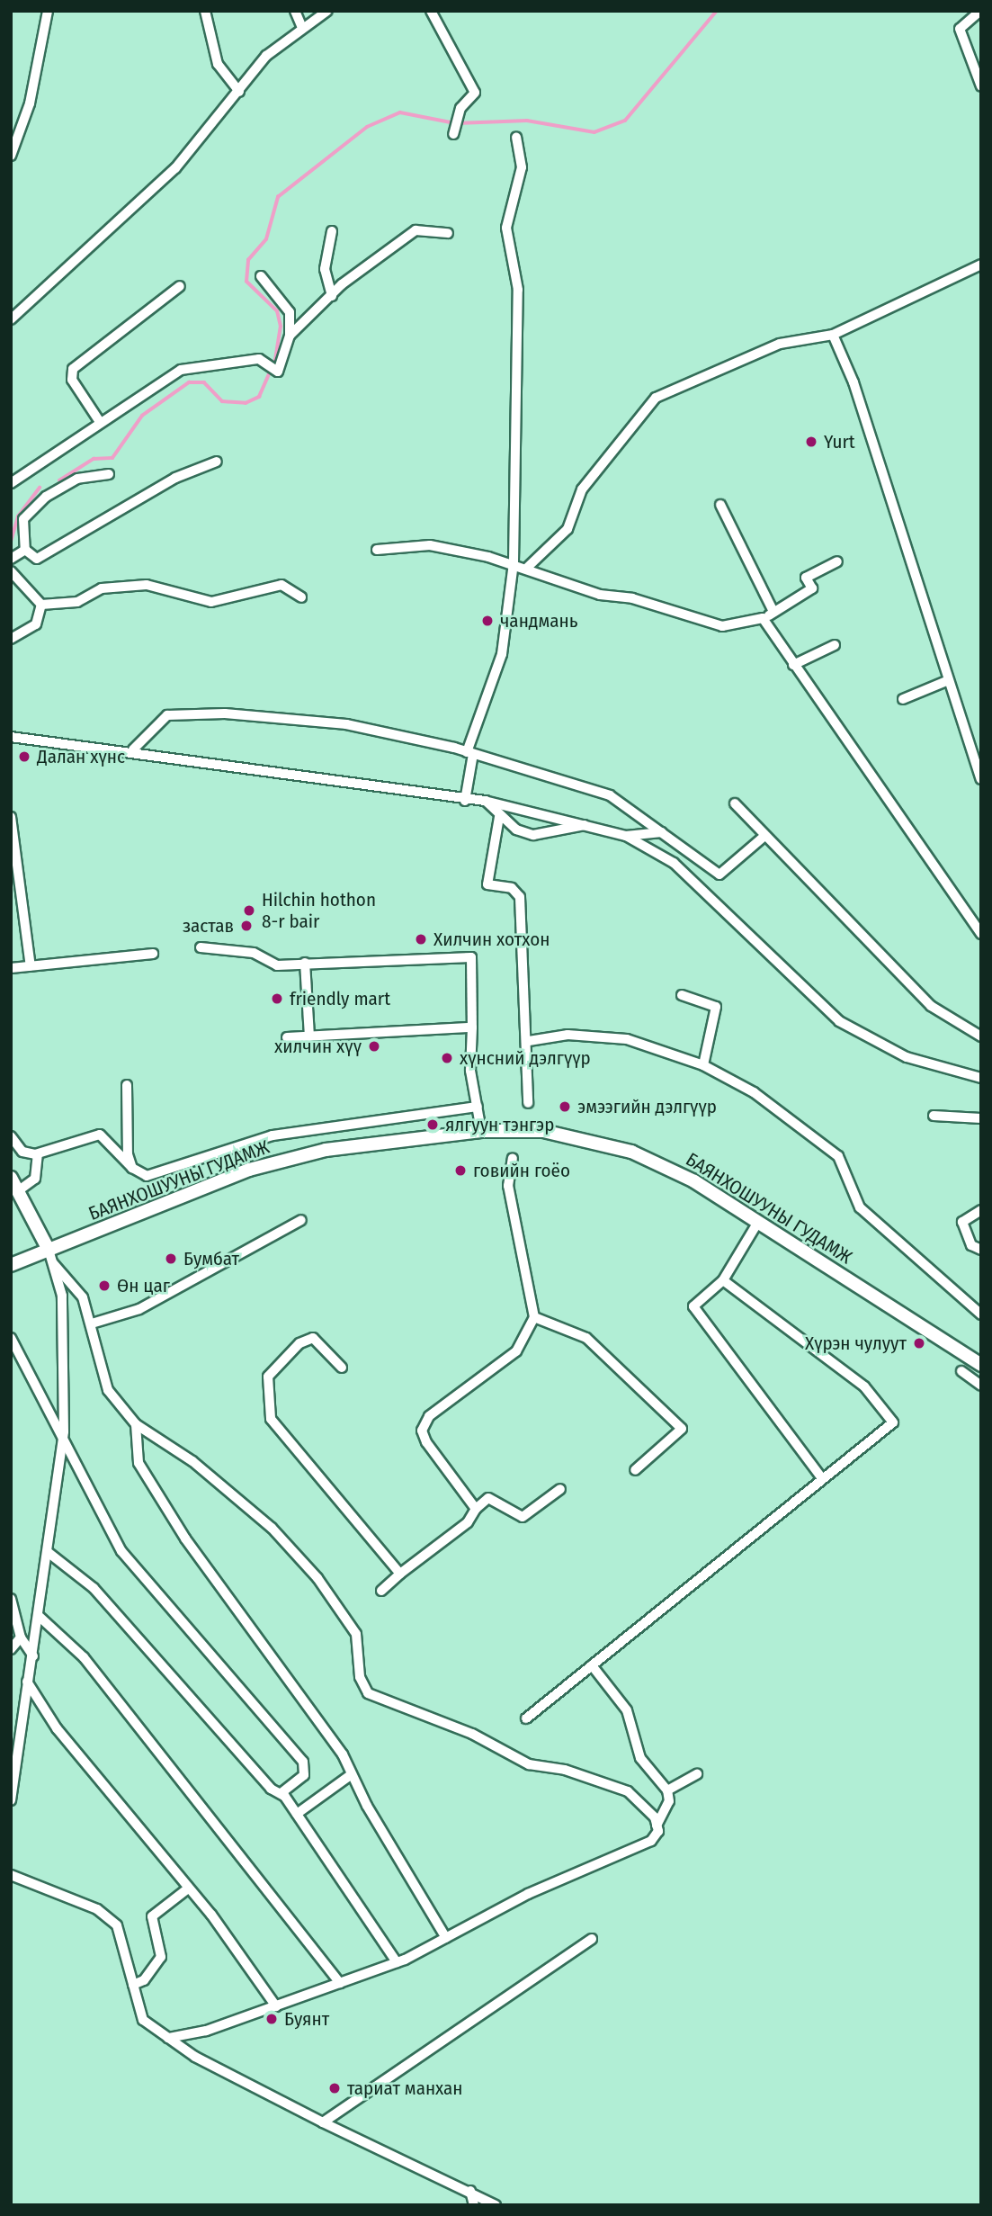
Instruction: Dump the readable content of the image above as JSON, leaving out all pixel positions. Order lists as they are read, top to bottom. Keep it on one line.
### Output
{"streets":{"main road":["БАЯНХОШУУНЫ ГУДАМЖ"]},"places":["Yurt","чандмань","Далан хүнс","Hilchin hothon 8-r bair","застав","Хилчин хотхон","friendly mart","хилчин хүү","хүнсний дэлгүүр","эмээгийн дэлгүүр","ялгуун тэнгэр","говийн гоёо","Бумбат","Өн цаг","Хүрэн чулуут","Буянт","тариат манхан"]}
